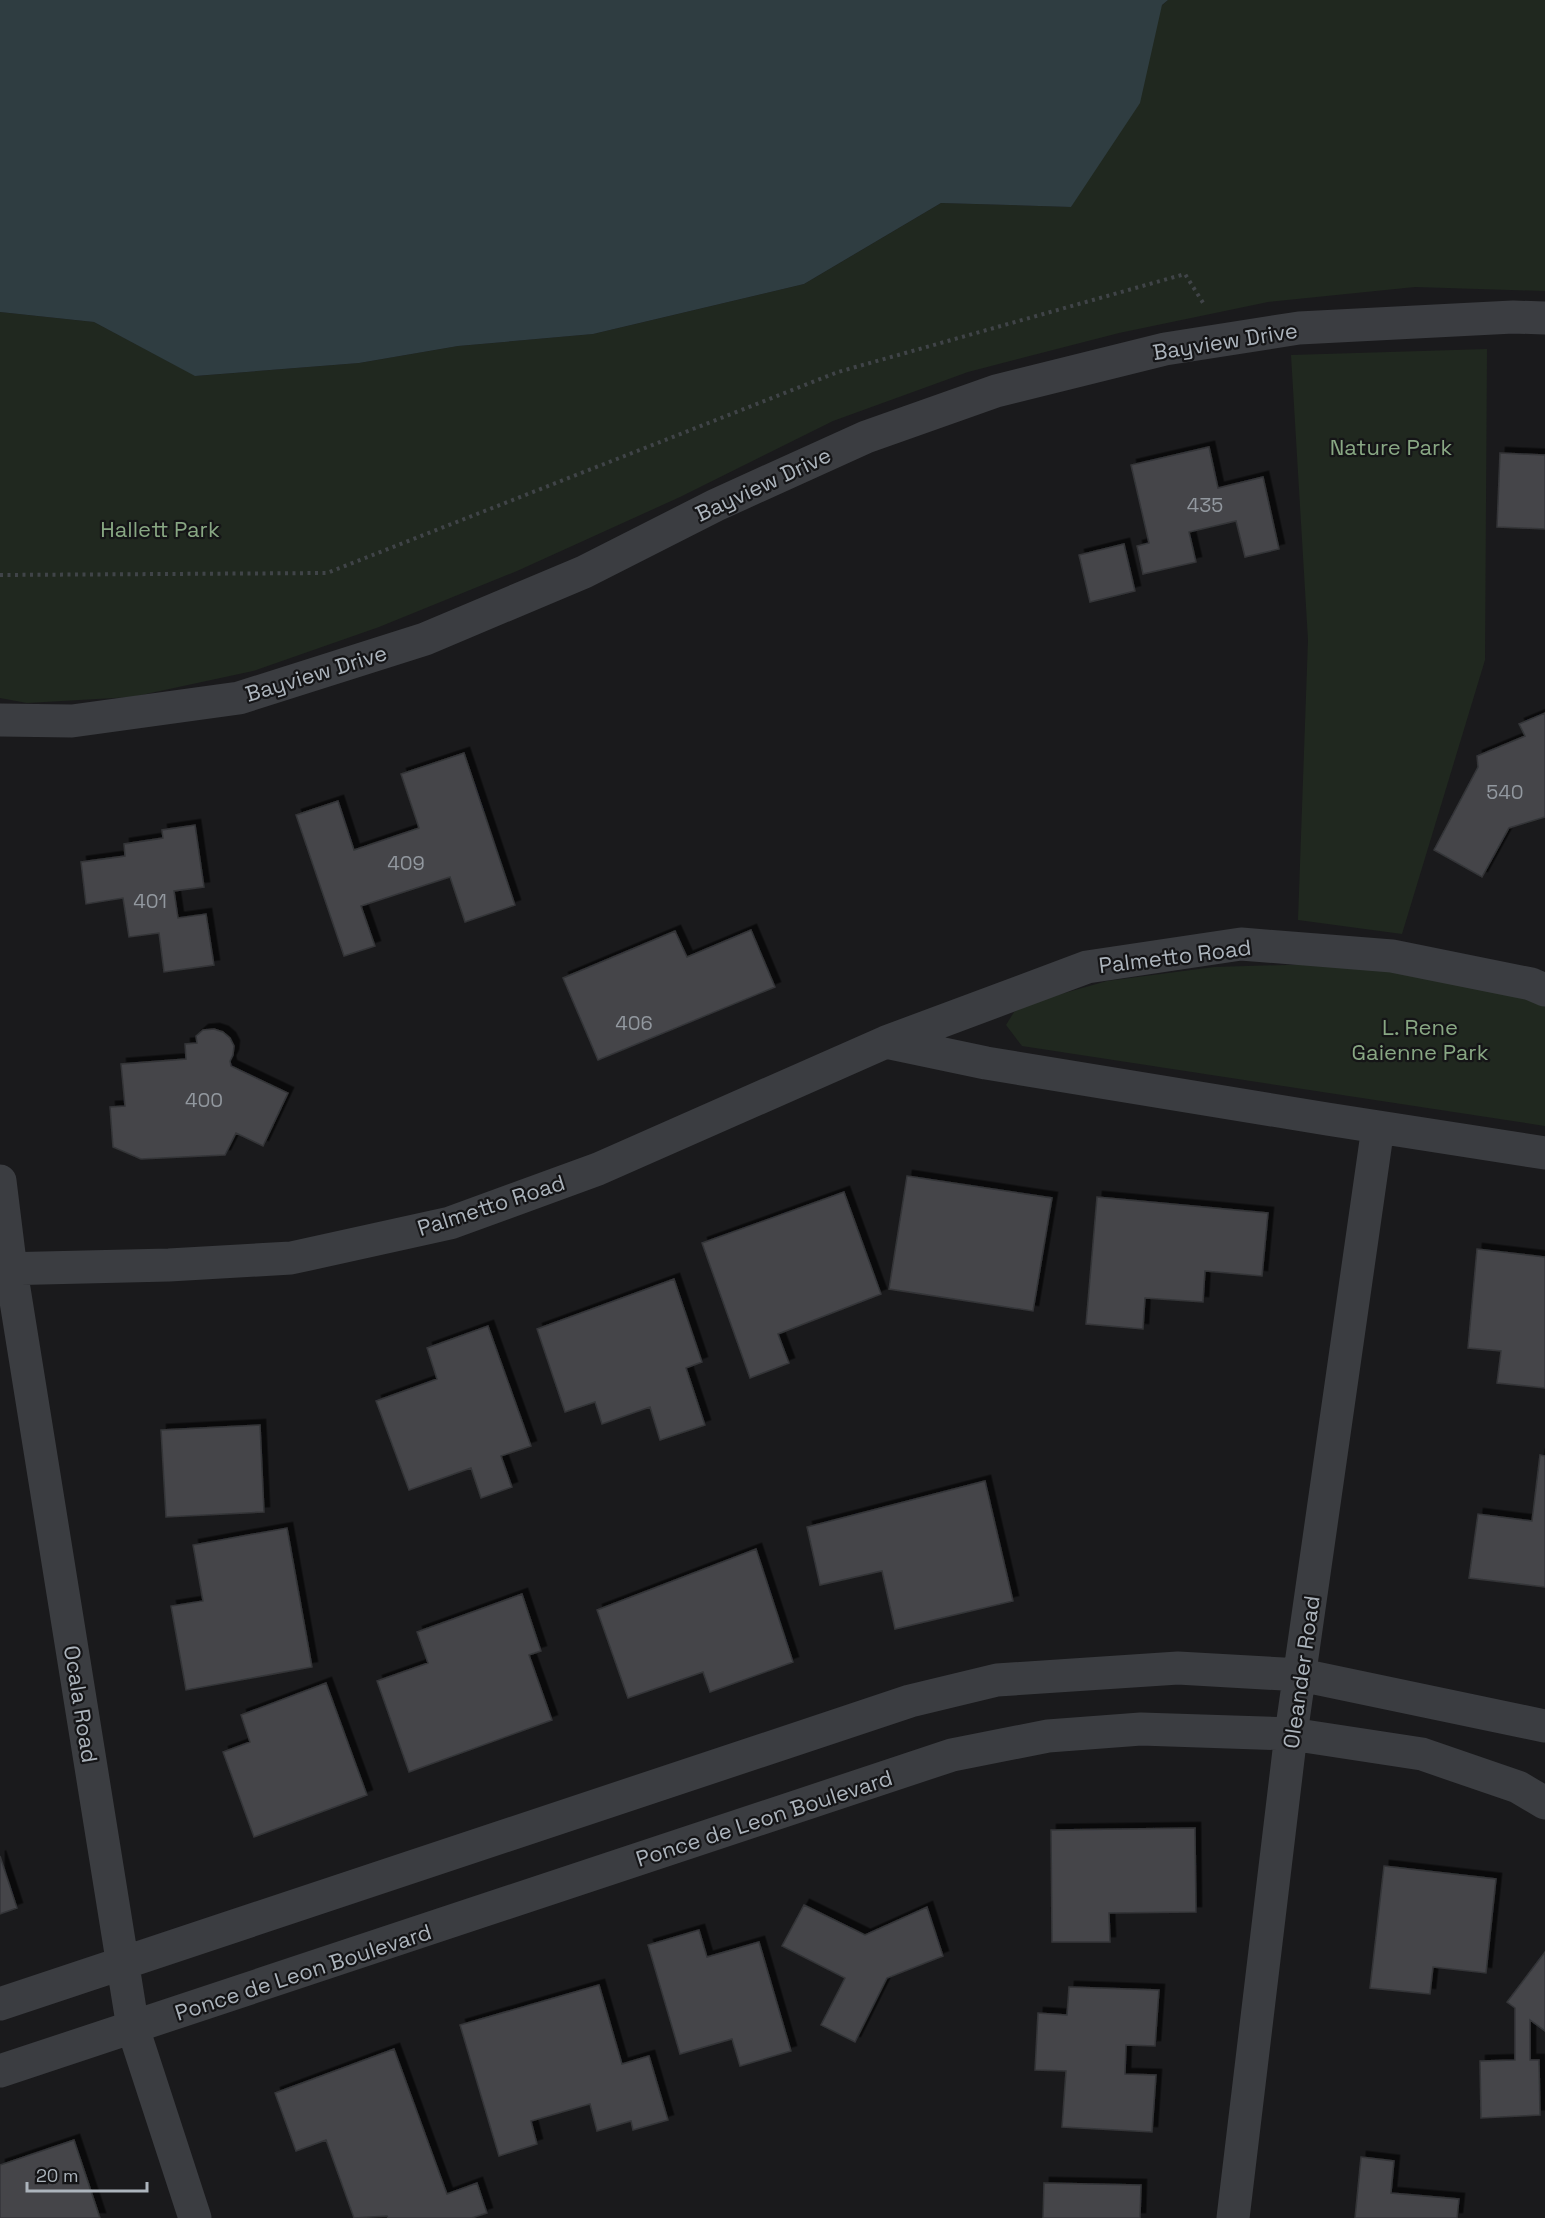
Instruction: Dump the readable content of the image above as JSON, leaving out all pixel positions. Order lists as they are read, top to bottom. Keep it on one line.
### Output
{"streets":{"street":["Bayview Drive","Palmetto Road","Oleander Road","Ocala Road","Ponce de Leon Boulevard"]},"crossings":[["Palmetto Road","Ocala Road"],["Oleander Road","Ponce de Leon Boulevard"],["Ocala Road","Ponce de Leon Boulevard"]],"parks":["Nature Park","Hallett Park","L. Rene Gaienne Park"],"house_numbers":["435","540","409","401","406","400"],"scale_bar":"20 m"}
